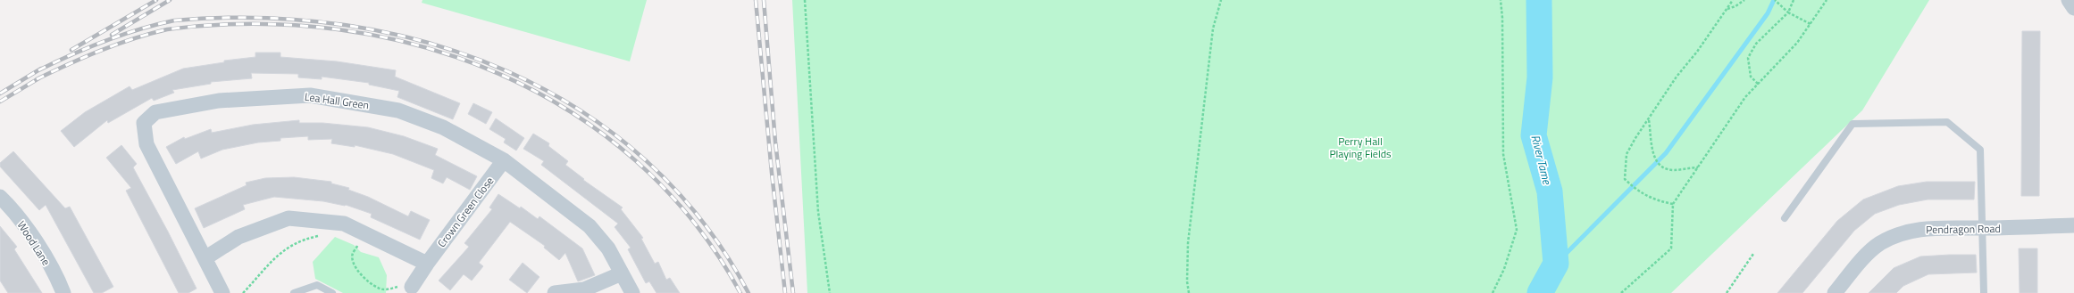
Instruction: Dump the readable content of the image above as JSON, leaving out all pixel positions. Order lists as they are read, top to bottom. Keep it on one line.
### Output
{"streets":{"street":["Lea Hall Green","Crown Green Close","Pendragon Road","Wood Lane"]},"crossings":[["Lea Hall Green","Crown Green Close"]],"water":["River Tame"],"parks":["Perry Hall Playing Fields"]}
